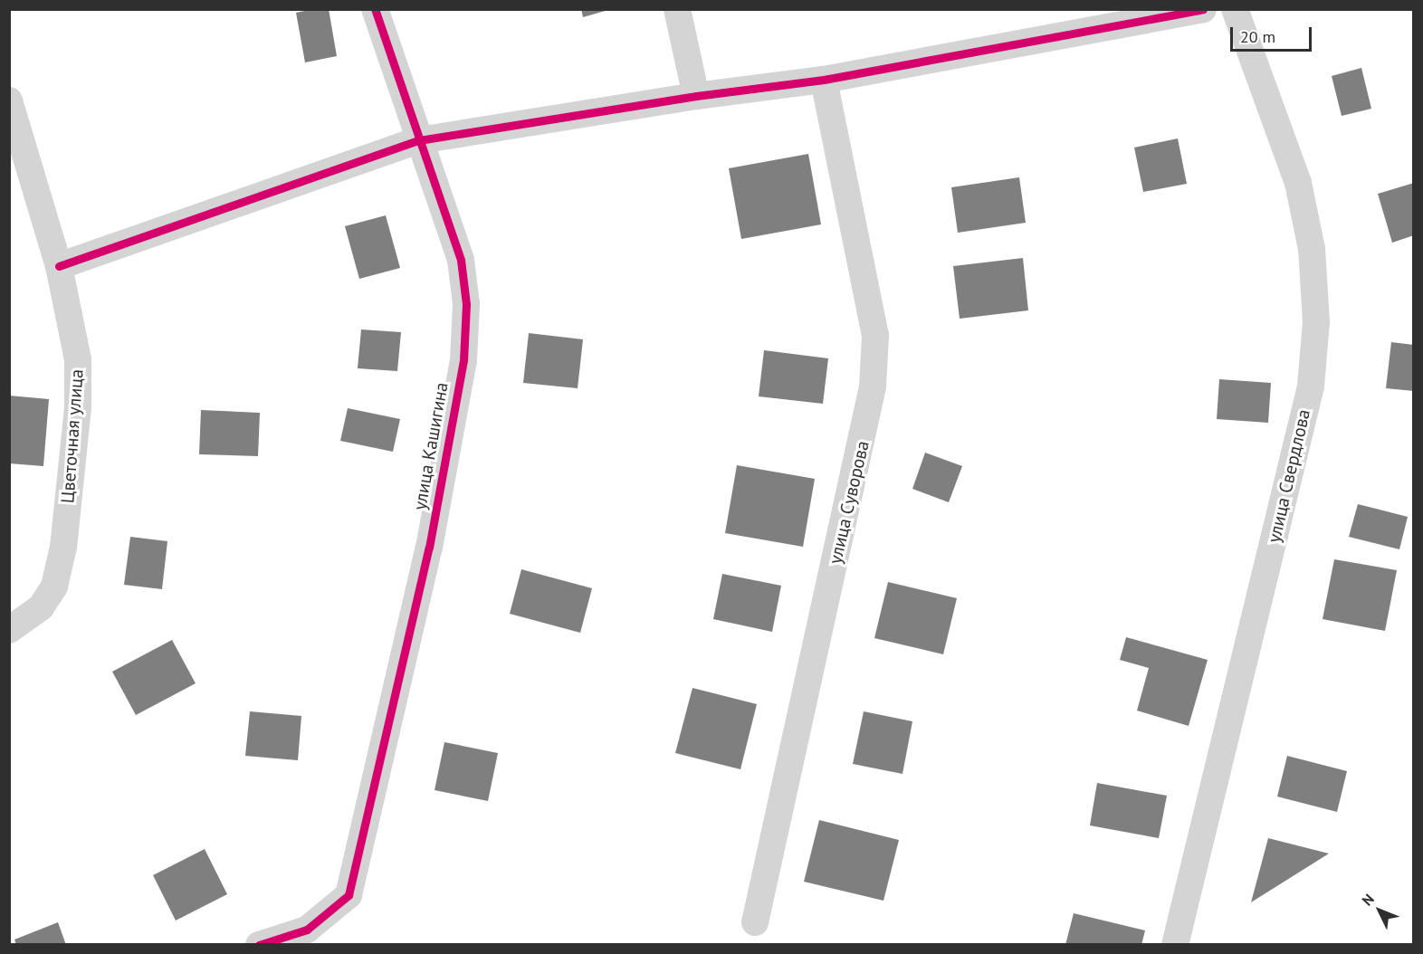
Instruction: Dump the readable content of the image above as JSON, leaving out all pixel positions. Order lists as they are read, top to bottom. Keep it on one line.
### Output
{"streets":{"street":["Цветочная улица","улица Кашигина","улица Свердлова","улица Суворова"]},"scale_bar":"20 m","north":"top left"}
